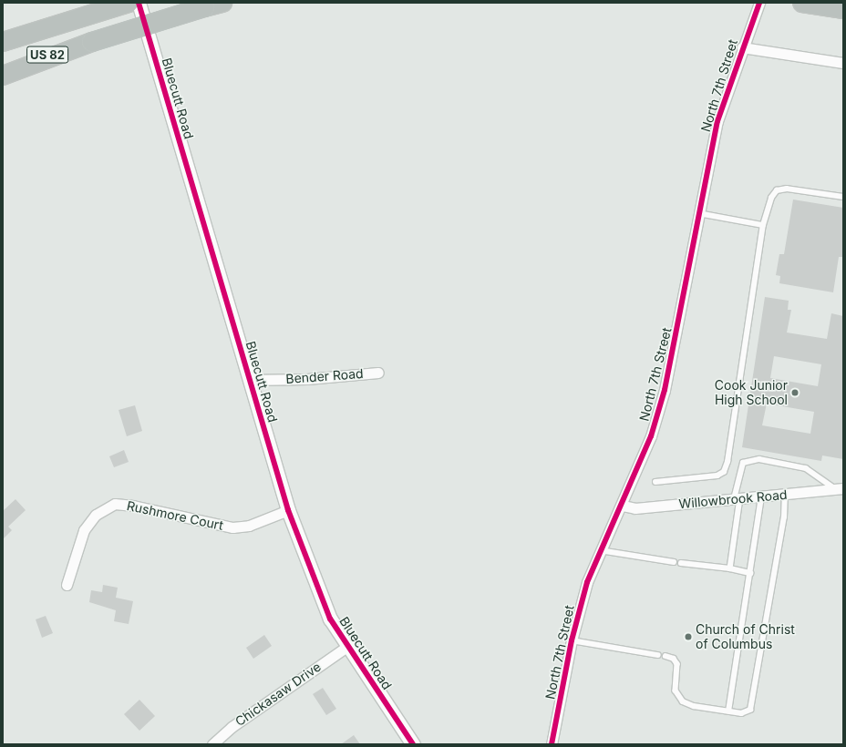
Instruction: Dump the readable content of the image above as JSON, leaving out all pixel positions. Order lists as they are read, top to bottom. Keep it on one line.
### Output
{"streets":{"highway":["US 82"],"street":["North 7th Street","Bluecutt Road","Bender Road","Willowbrook Road","Rushmore Court","Chickasaw Drive"]},"crossings":[["North 7th Street","Willowbrook Road"],["Bluecutt Road","Bender Road"],["Bluecutt Road","Rushmore Court"],["Bluecutt Road","Chickasaw Drive"]],"places":["Cook Junior High School","Church of Christ of Columbus"]}
